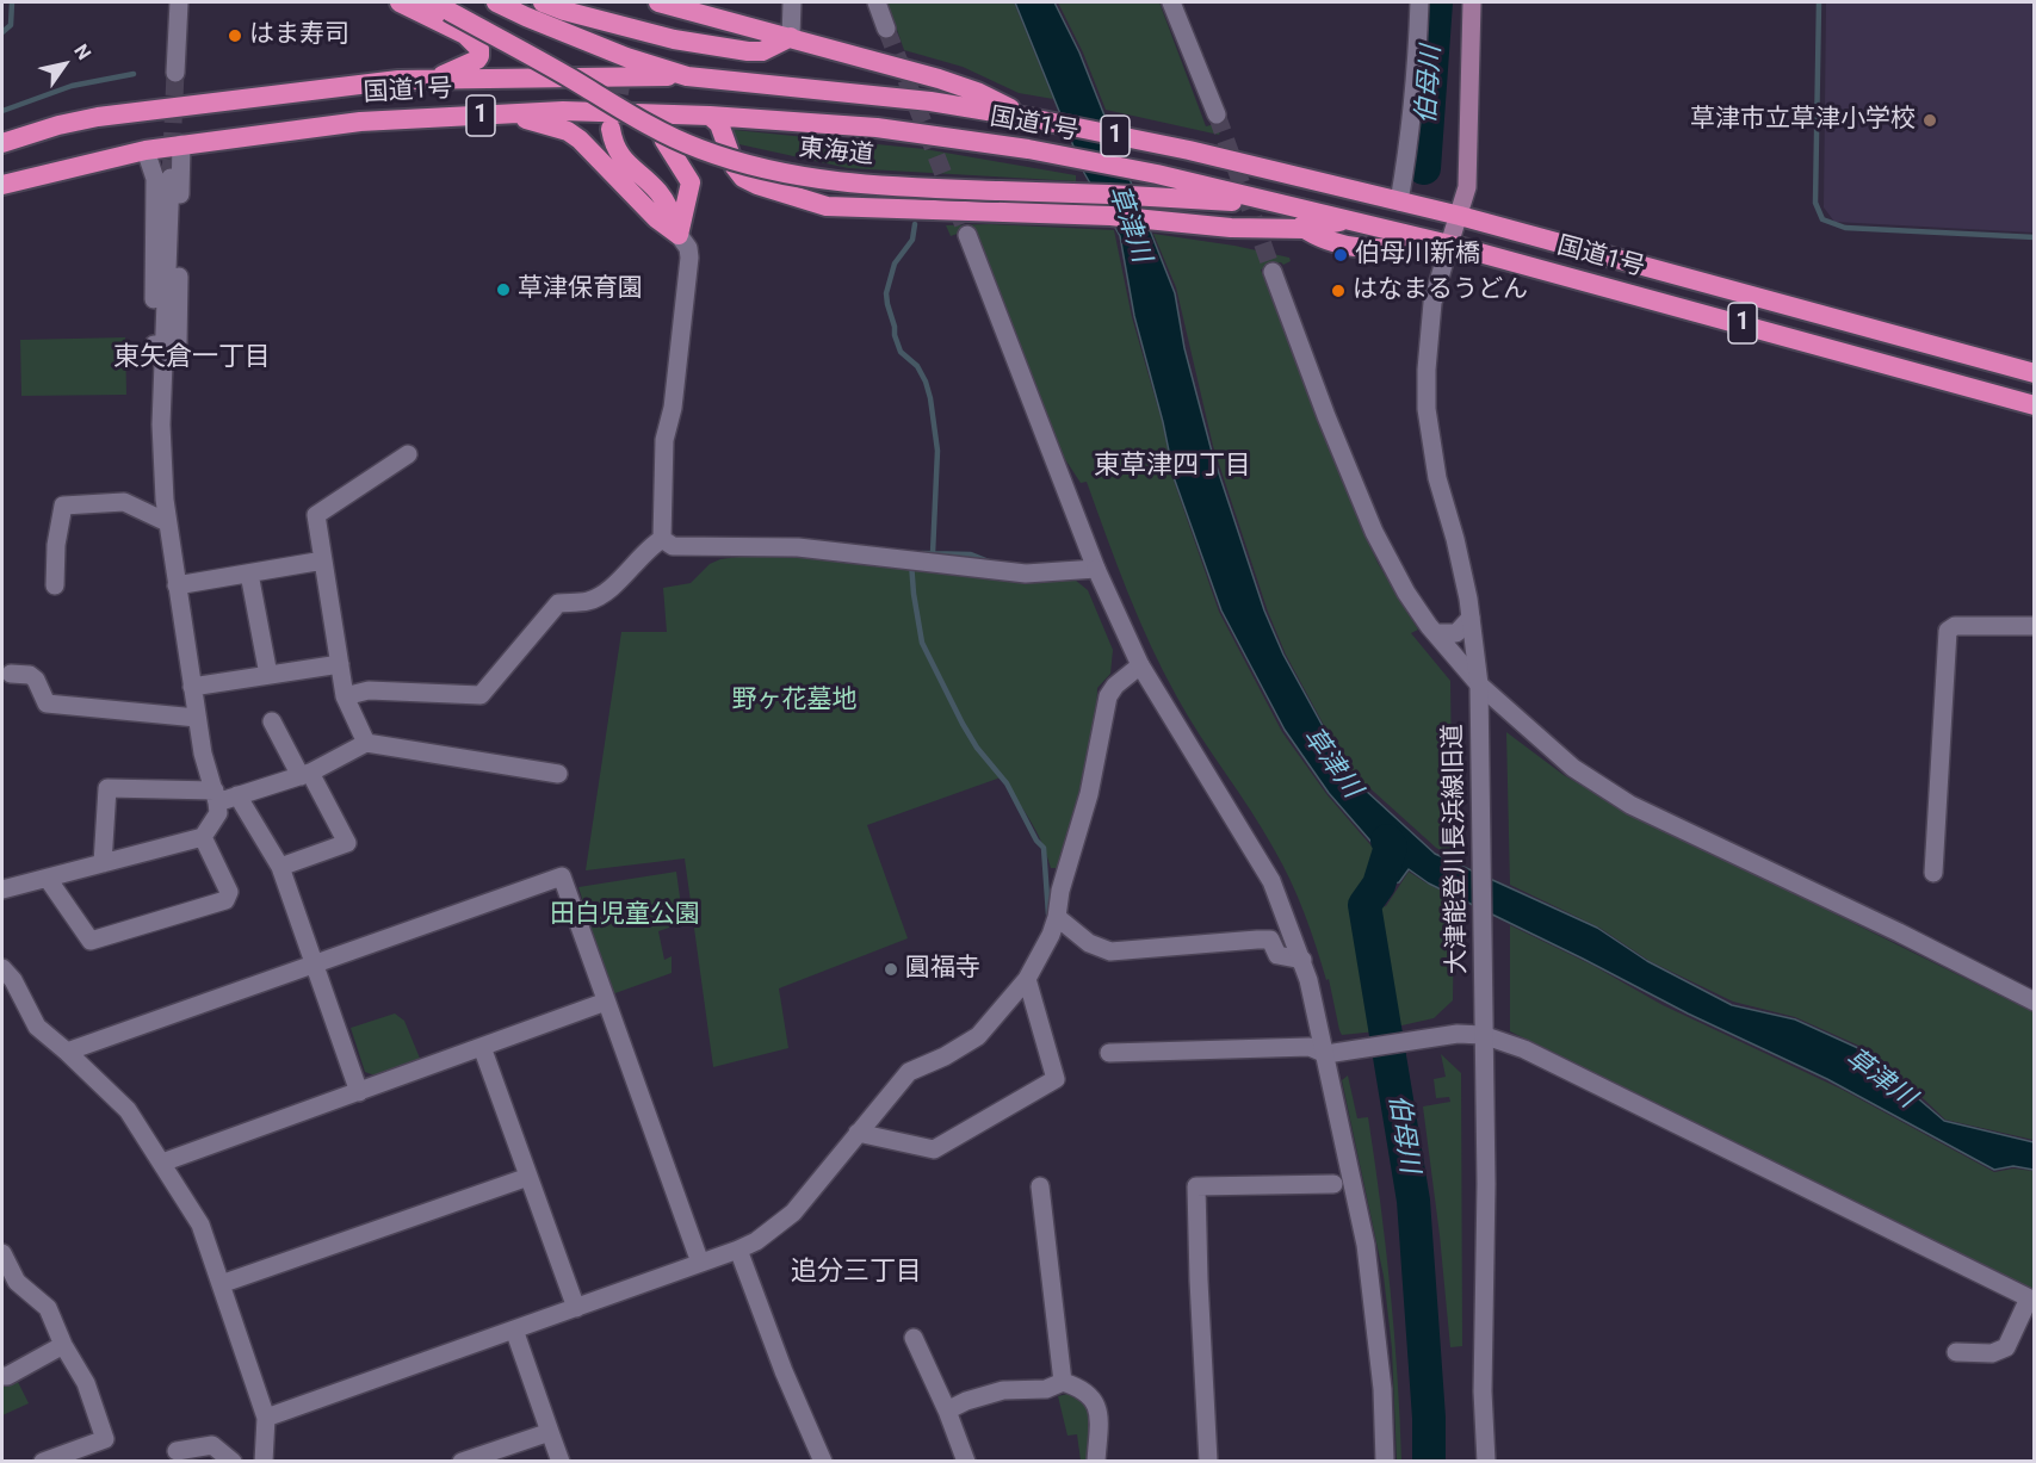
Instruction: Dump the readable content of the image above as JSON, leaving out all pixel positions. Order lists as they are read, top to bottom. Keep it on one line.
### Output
{"streets":{"highway":["国道1号","1","東海道"],"street":["大津能登川長浜線旧道"]},"crossings":[["国道1号","1"],["国道1号","東海道"],["国道1号","大津能登川長浜線旧道"]],"districts":["東矢倉一丁目","東草津四丁目","追分三丁目"],"water":["伯母川","草津川"],"parks":["野ヶ花墓地","田白児童公園"],"places":["はま寿司","草津市立草津小学校","伯母川新橋","草津保育園","はなまるうどん","圓福寺"],"north":"top right"}
